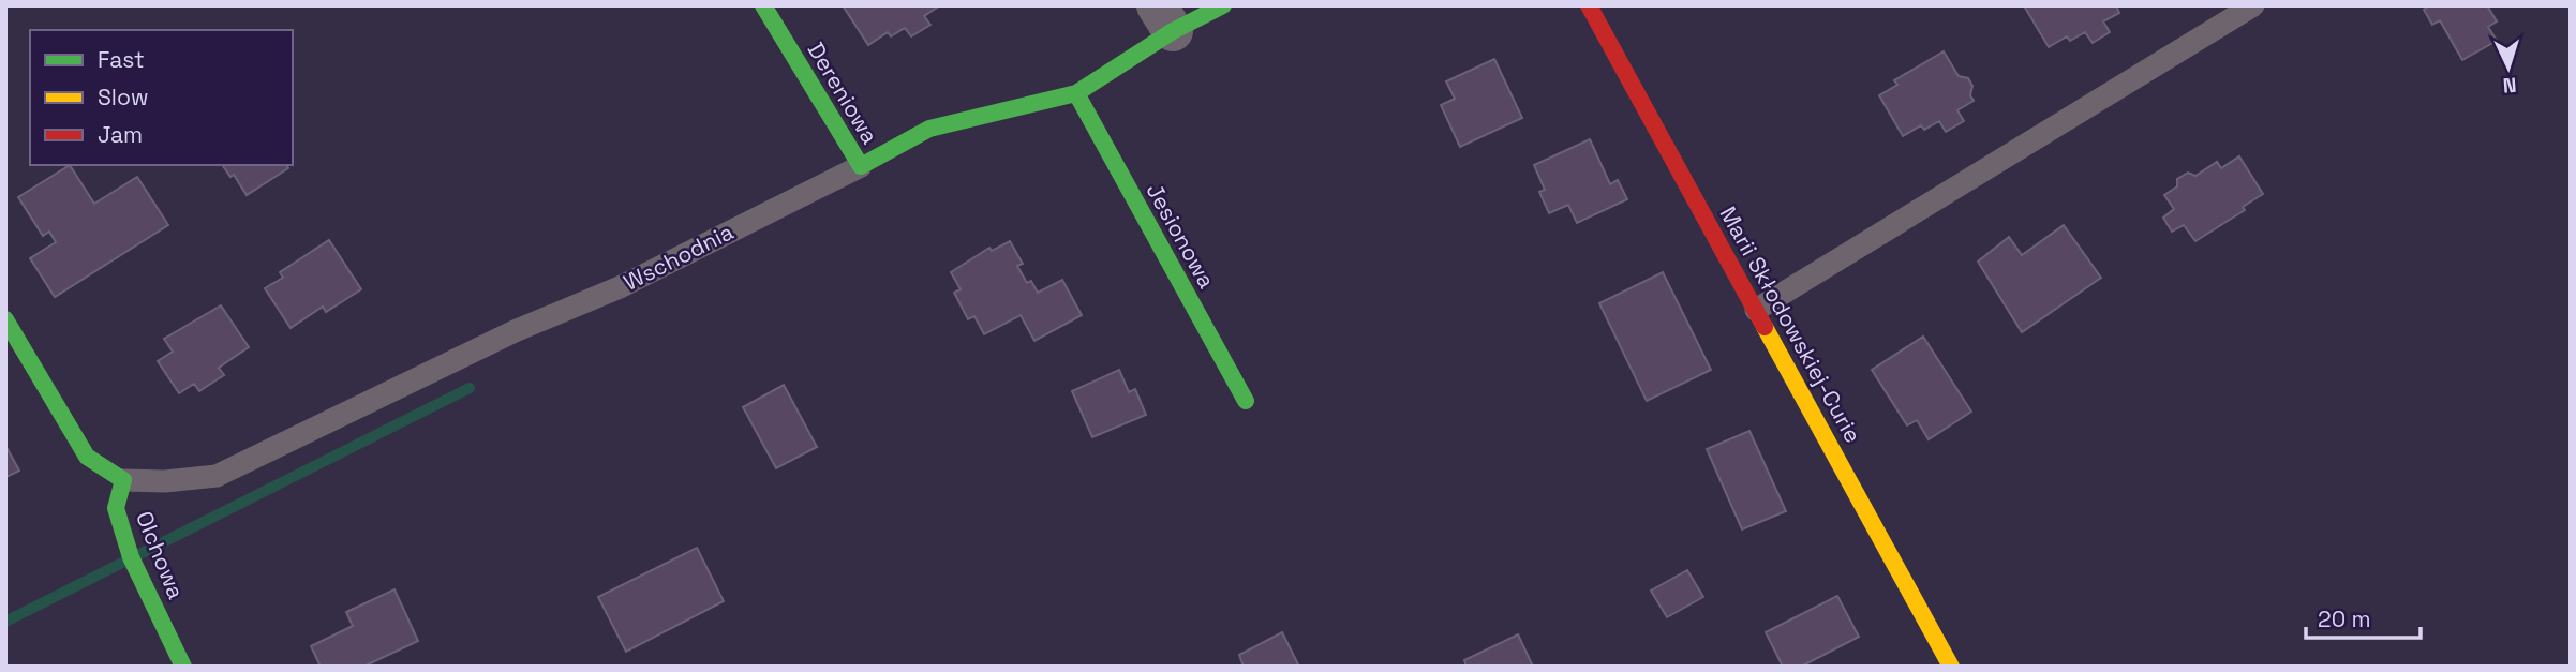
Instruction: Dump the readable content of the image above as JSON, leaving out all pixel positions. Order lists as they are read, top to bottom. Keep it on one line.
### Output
{"streets":{"street":["Dereniowa","Jesionowa","Wschodnia","Marii Skłodowskiej-Curie","Olchowa"]},"crossings":[["Dereniowa","Wschodnia"],["Jesionowa","Wschodnia"],["Wschodnia","Olchowa"]],"legend":["Fast","Slow","Jam"],"scale_bar":"20 m","north":"bottom"}
